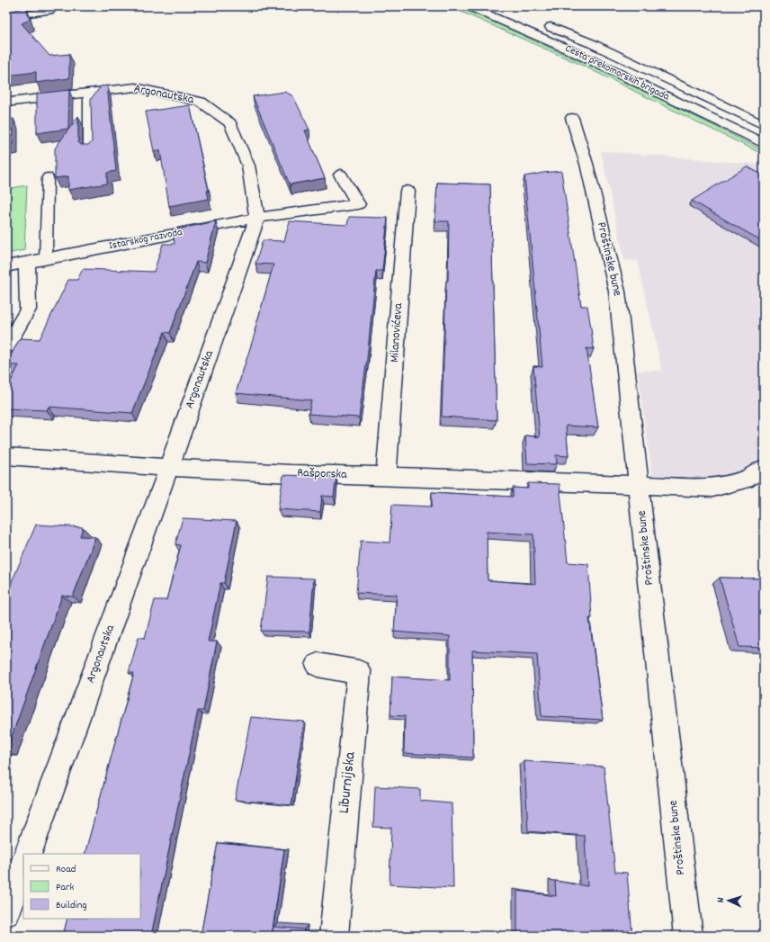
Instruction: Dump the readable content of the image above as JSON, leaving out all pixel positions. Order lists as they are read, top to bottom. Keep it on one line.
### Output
{"streets":{"street":["Cesta prekomorskih brigada","Argonautska","Istarskog razvoda","Proštinske bune","Milanovićeva","Rašporska","Liburnijska"]},"crossings":[["Argonautska","Istarskog razvoda"],["Argonautska","Rašporska"],["Proštinske bune","Rašporska"],["Milanovićeva","Rašporska"]],"legend":["Road","Park","Building"],"north":"left"}
